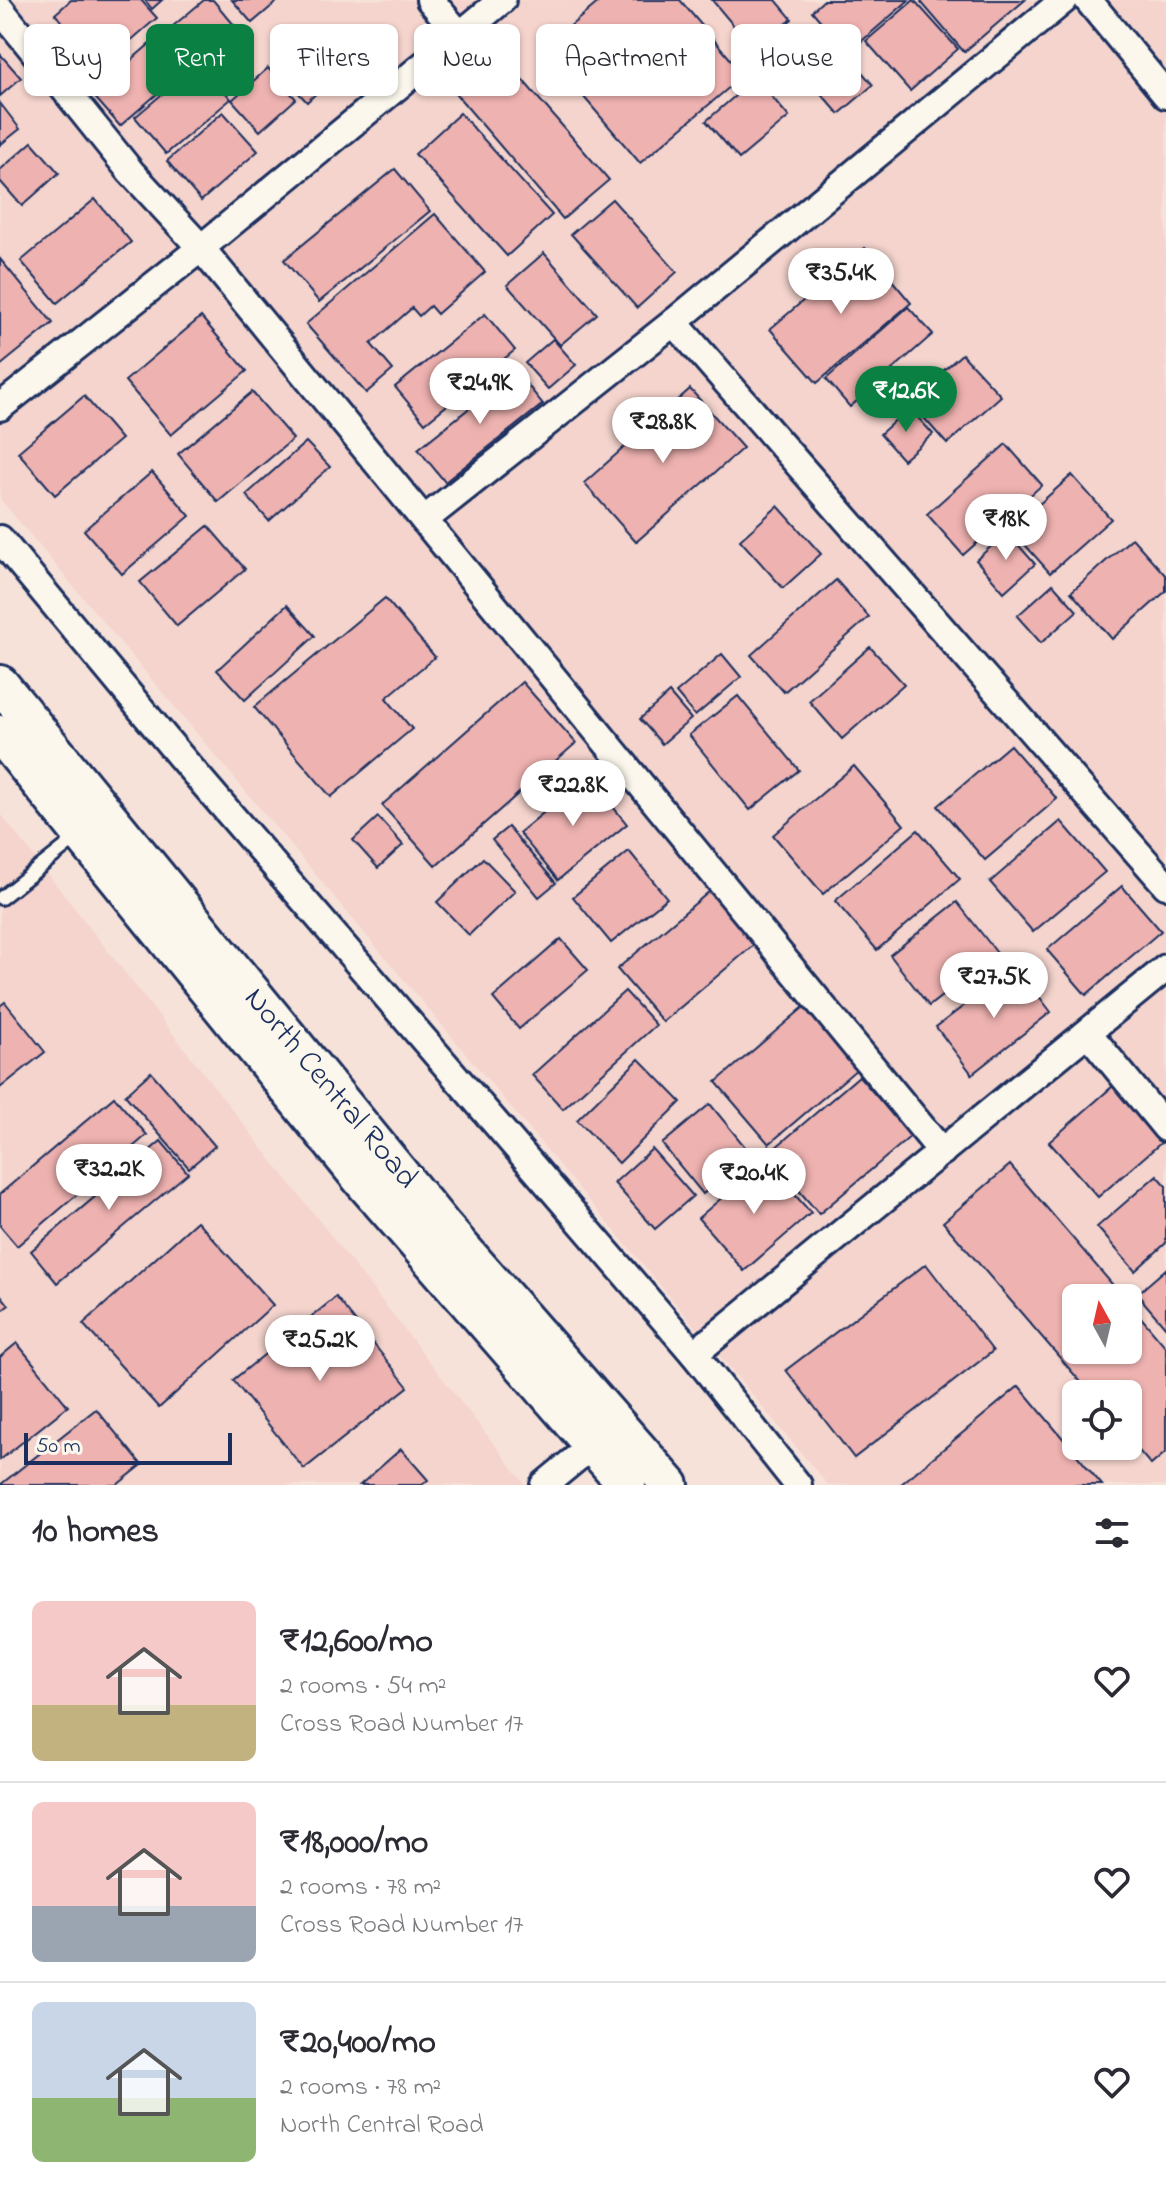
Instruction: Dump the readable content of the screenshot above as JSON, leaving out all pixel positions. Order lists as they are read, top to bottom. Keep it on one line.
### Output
{"streets":{"main road":["North Central Road"]},"scale_bar":"50 m","north":"top","page":{"chip":["Buy","Rent","Filters","New","Apartment","House"],"price":["₹35.4K","₹24.9K","₹12.6K","₹28.8K","₹18K","₹22.8K","₹27.5K","₹32.2K","₹20.4K","₹25.2K"],"scale":"50 m","heading":"10 homes","list":[{"name":"₹12,600/mo","note":"2 rooms · 54 m² · Cross Road Number 17"},{"name":"₹18,000/mo","note":"2 rooms · 78 m² · Cross Road Number 17"},{"name":"₹20,400/mo","note":"2 rooms · 78 m² · North Central Road"}]}}
